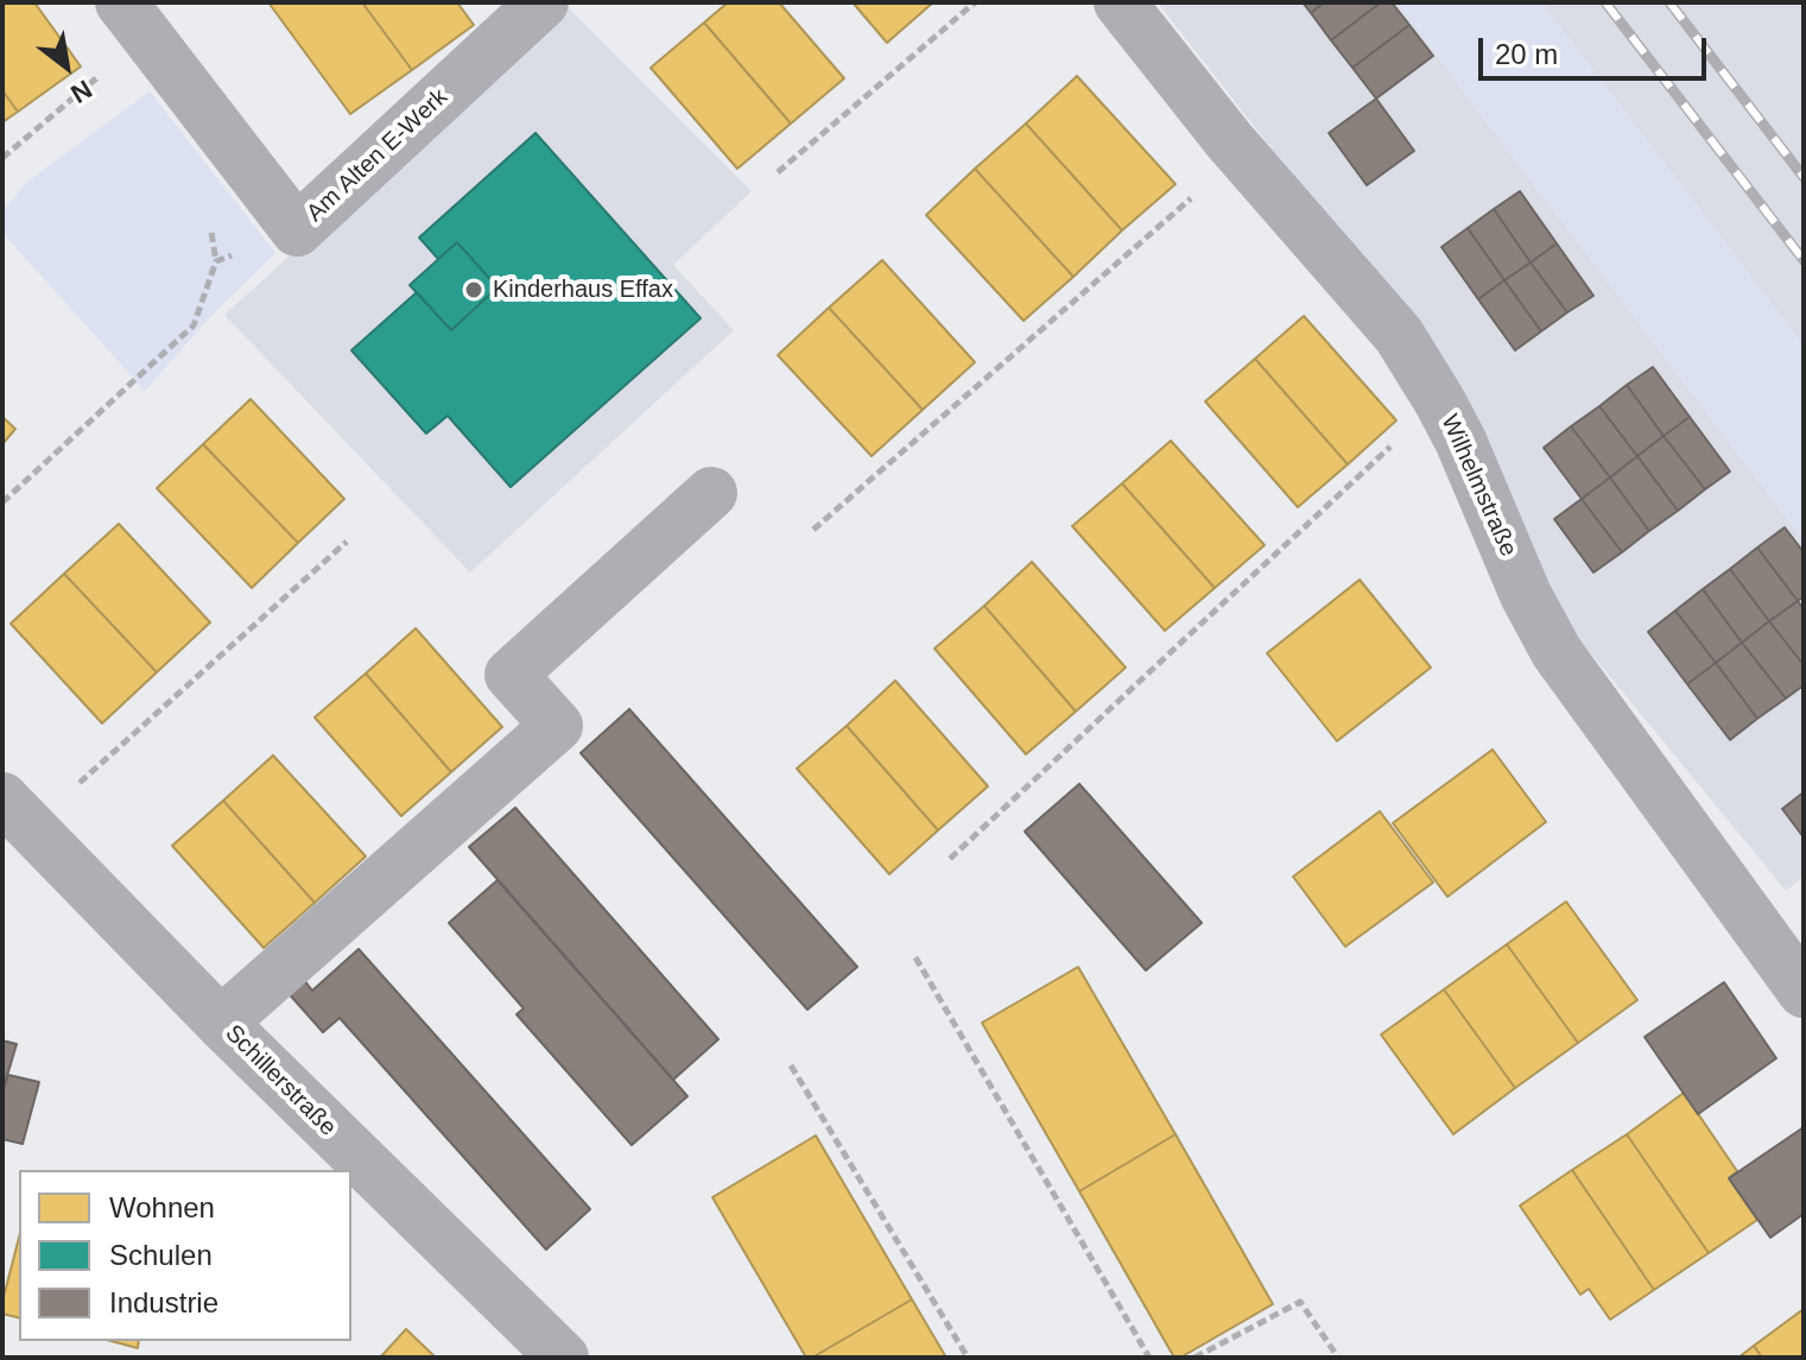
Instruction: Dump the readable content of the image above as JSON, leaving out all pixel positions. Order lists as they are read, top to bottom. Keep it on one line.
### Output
{"streets":{"street":["Am Alten E-Werk","Wilhelmstraße","Schillerstraße"]},"places":["Kinderhaus Effax"],"legend":["Wohnen","Schulen","Industrie"],"scale_bar":"20 m","north":"bottom right"}
